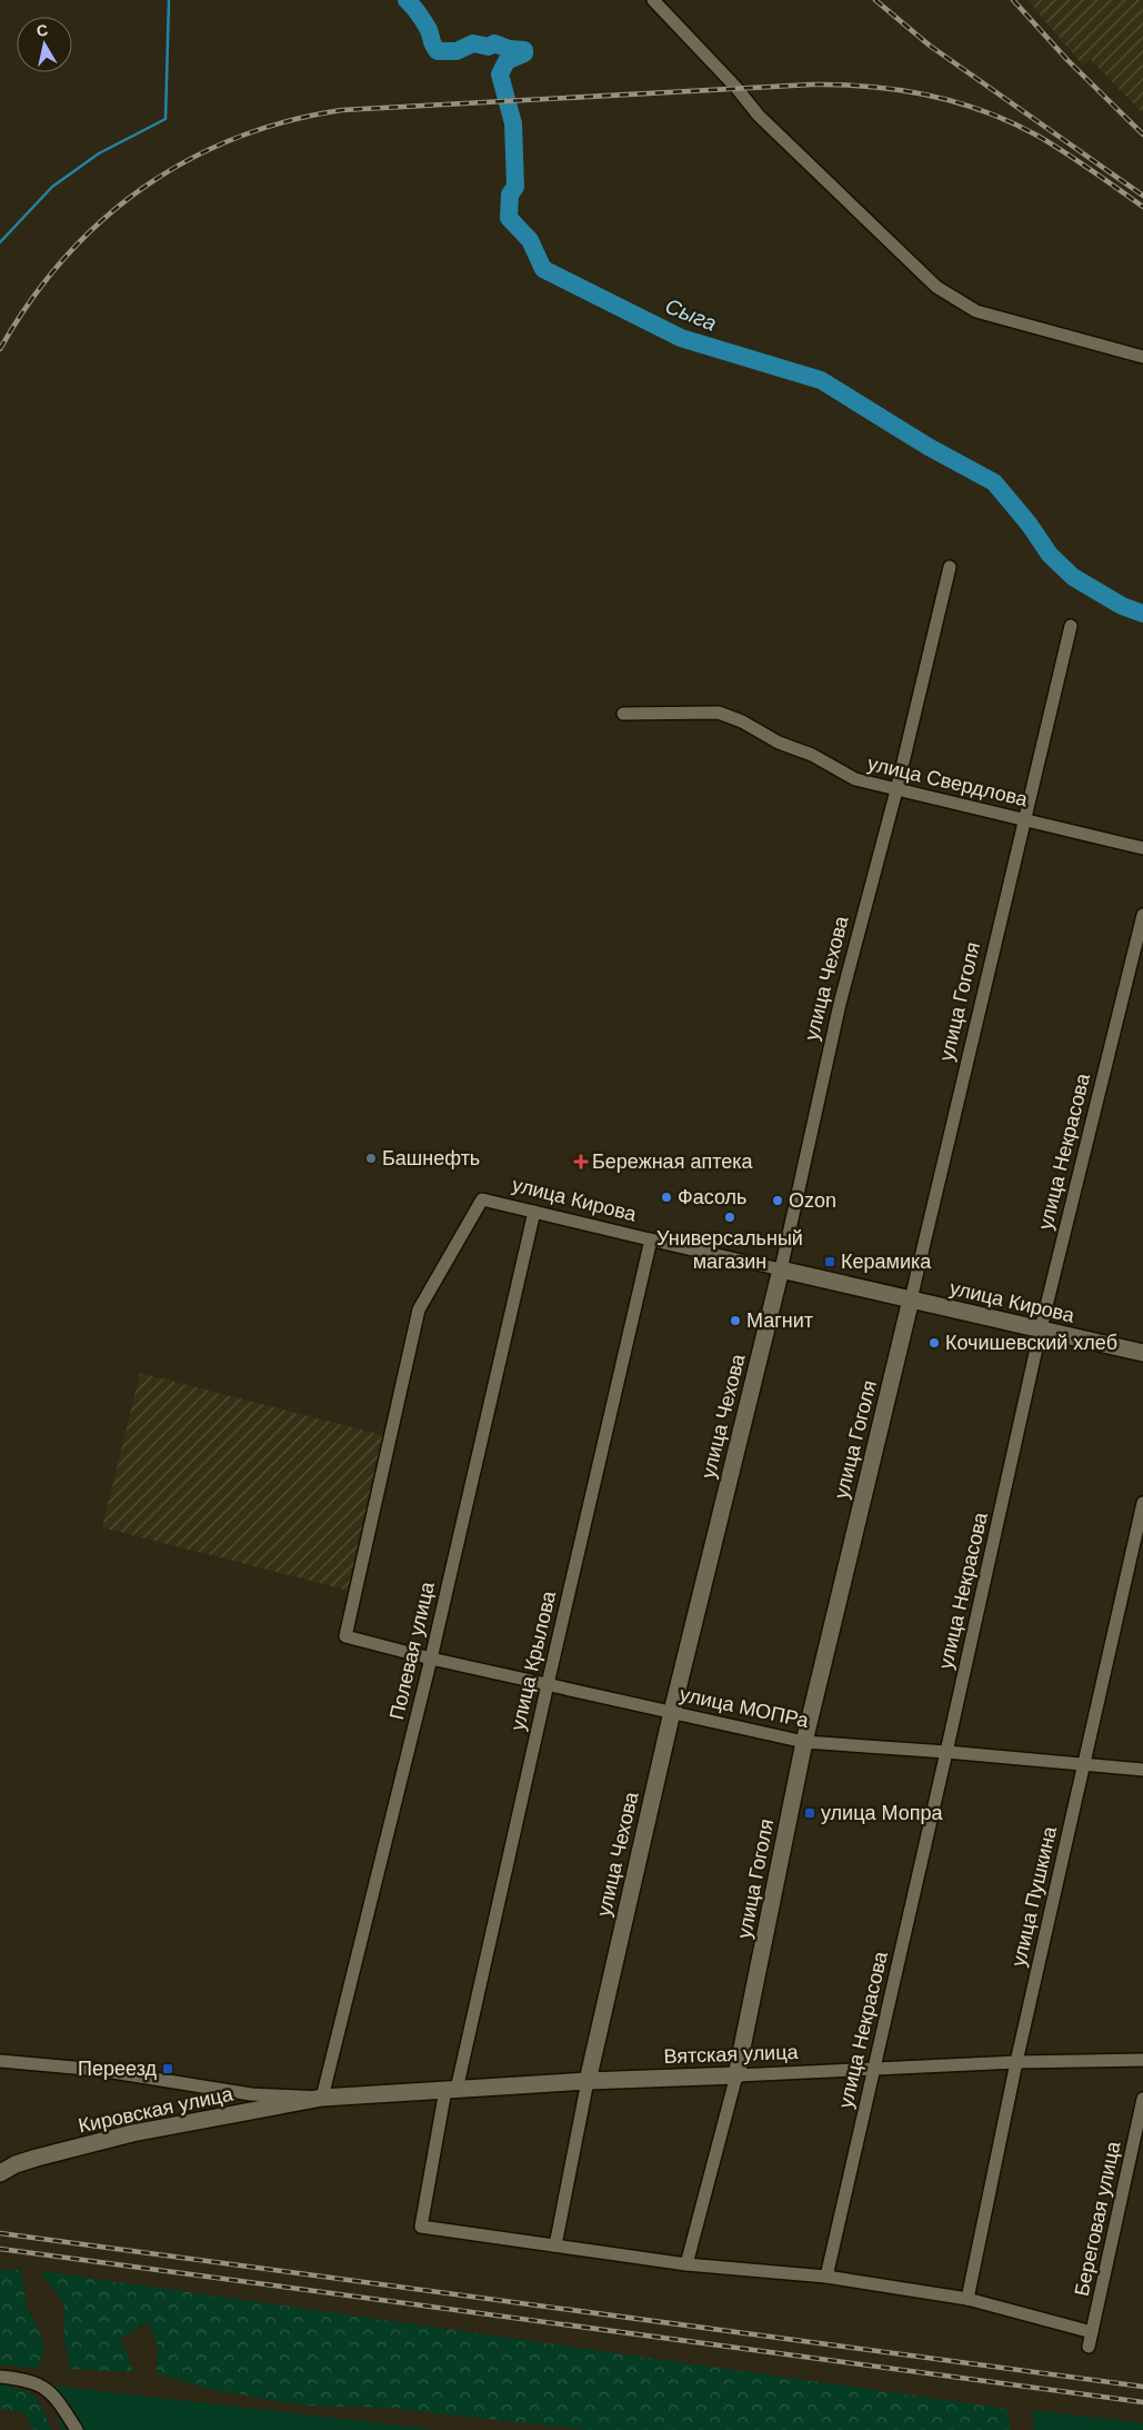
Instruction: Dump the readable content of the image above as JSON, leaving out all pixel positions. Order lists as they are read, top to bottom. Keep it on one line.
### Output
{"streets":{"main road":["улица Чехова","улица Гоголя","улица Кирова","Вятская улица","Кировская улица"],"street":["улица Свердлова","улица Некрасова","Полевая улица","улица Крылова","улица МОПРа","улица Пушкина","Береговая улица"]},"crossings":[["улица Свердлова","улица Чехова"],["улица Свердлова","улица Гоголя"],["улица Чехова","улица Кирова"],["улица Чехова","улица Крылова"],["улица Чехова","улица МОПРа"],["улица Чехова","Вятская улица"],["улица Гоголя","улица Кирова"],["улица Гоголя","улица МОПРа"],["улица Гоголя","Вятская улица"],["улица Некрасова","улица Кирова"],["улица Некрасова","улица МОПРа"],["улица Некрасова","Вятская улица"],["улица Кирова","Полевая улица"],["улица Кирова","улица Крылова"],["улица Кирова","улица МОПРа"],["Полевая улица","улица МОПРа"],["Полевая улица","Вятская улица"],["Полевая улица","Кировская улица"],["улица Крылова","улица МОПРа"],["улица Крылова","Вятская улица"],["улица МОПРа","улица Пушкина"],["улица Пушкина","Вятская улица"],["Вятская улица","Кировская улица"]],"water":["Сыга"],"places":{"other":["Башнефть","Фасоль","Ozon","Универсальный магазин","Магнит","Кочишевский хлеб"],"health":["Бережная аптека"],"transit":["Керамика","улица Мопра","Переезд"]},"north":"top"}
